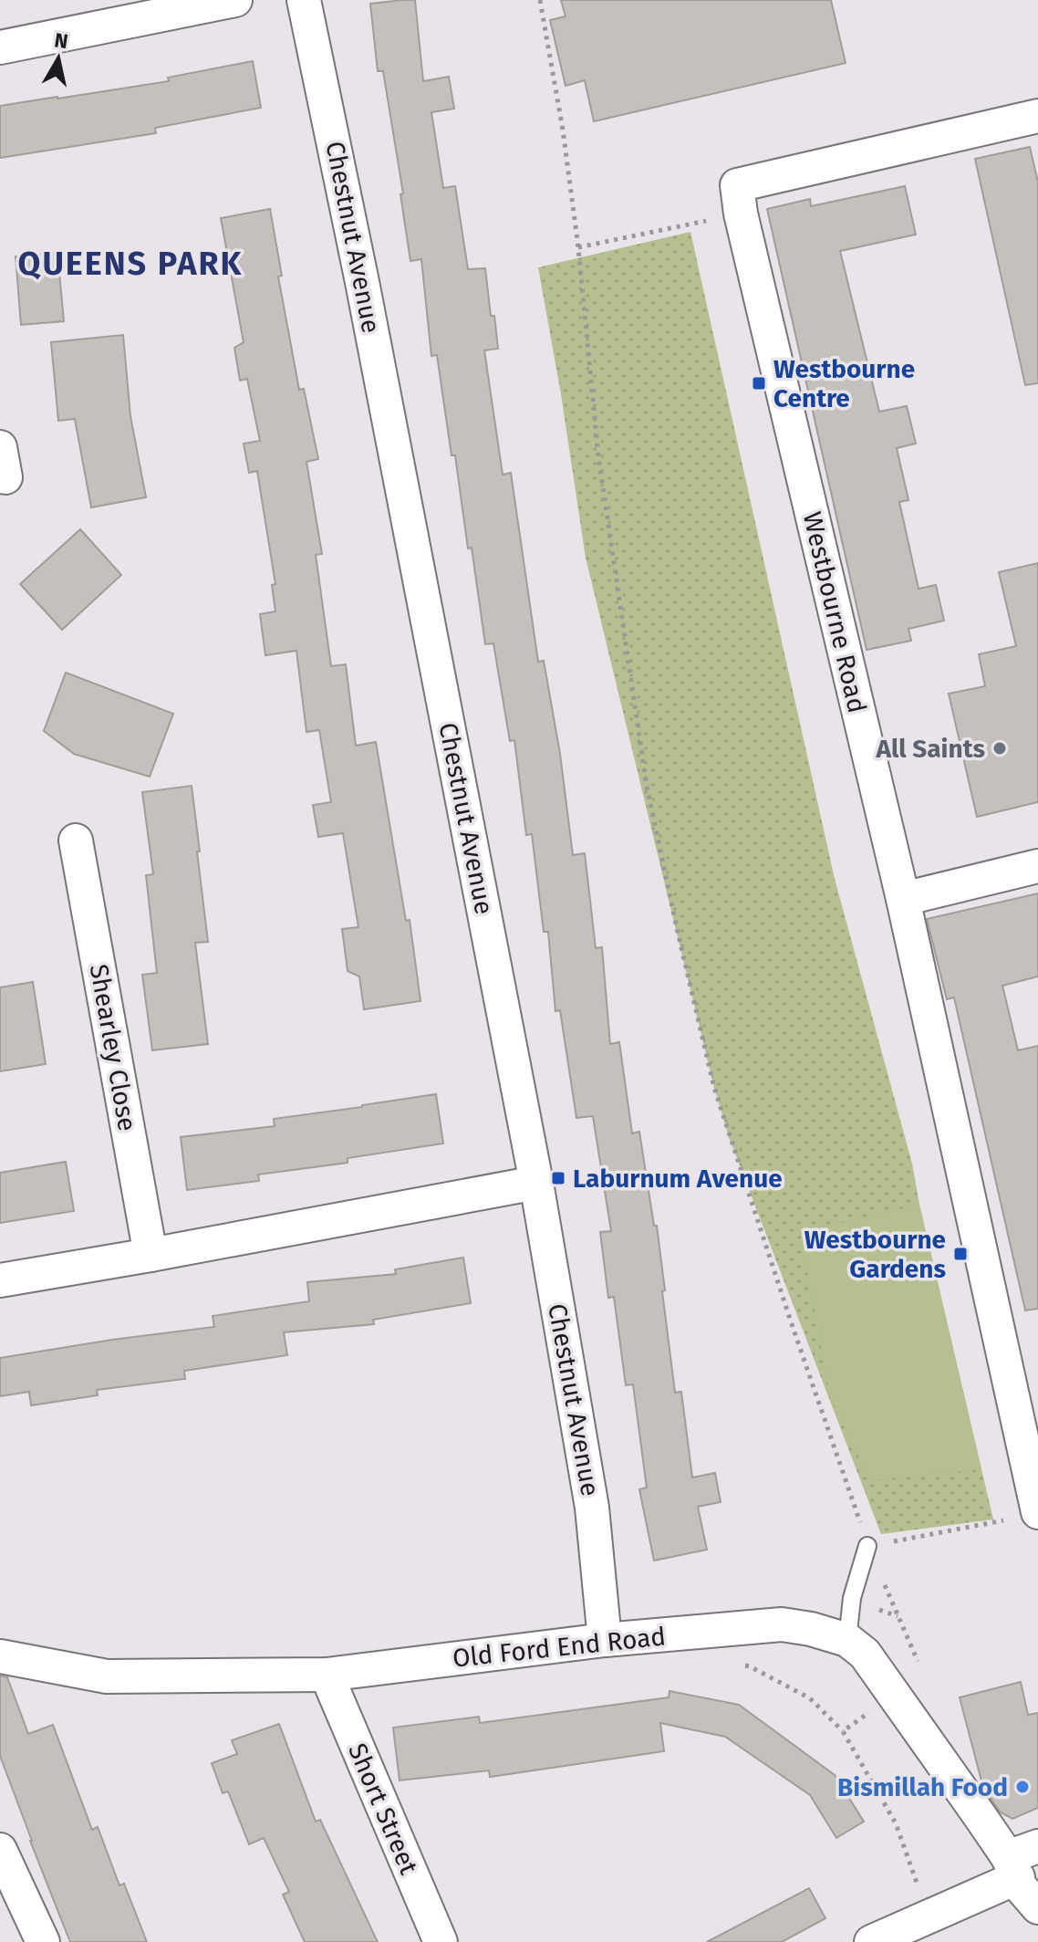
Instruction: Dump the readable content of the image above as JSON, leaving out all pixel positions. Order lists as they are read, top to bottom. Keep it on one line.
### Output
{"streets":{"street":["Chestnut Avenue","Westbourne Road","Shearley Close","Old Ford End Road","Short Street"]},"crossings":[["Chestnut Avenue","Old Ford End Road"],["Old Ford End Road","Short Street"]],"districts":["QUEENS PARK"],"places":{"transit":["Westbourne Centre","Laburnum Avenue","Westbourne Gardens"],"other":["All Saints","Bismillah Food"]},"north":"top"}
